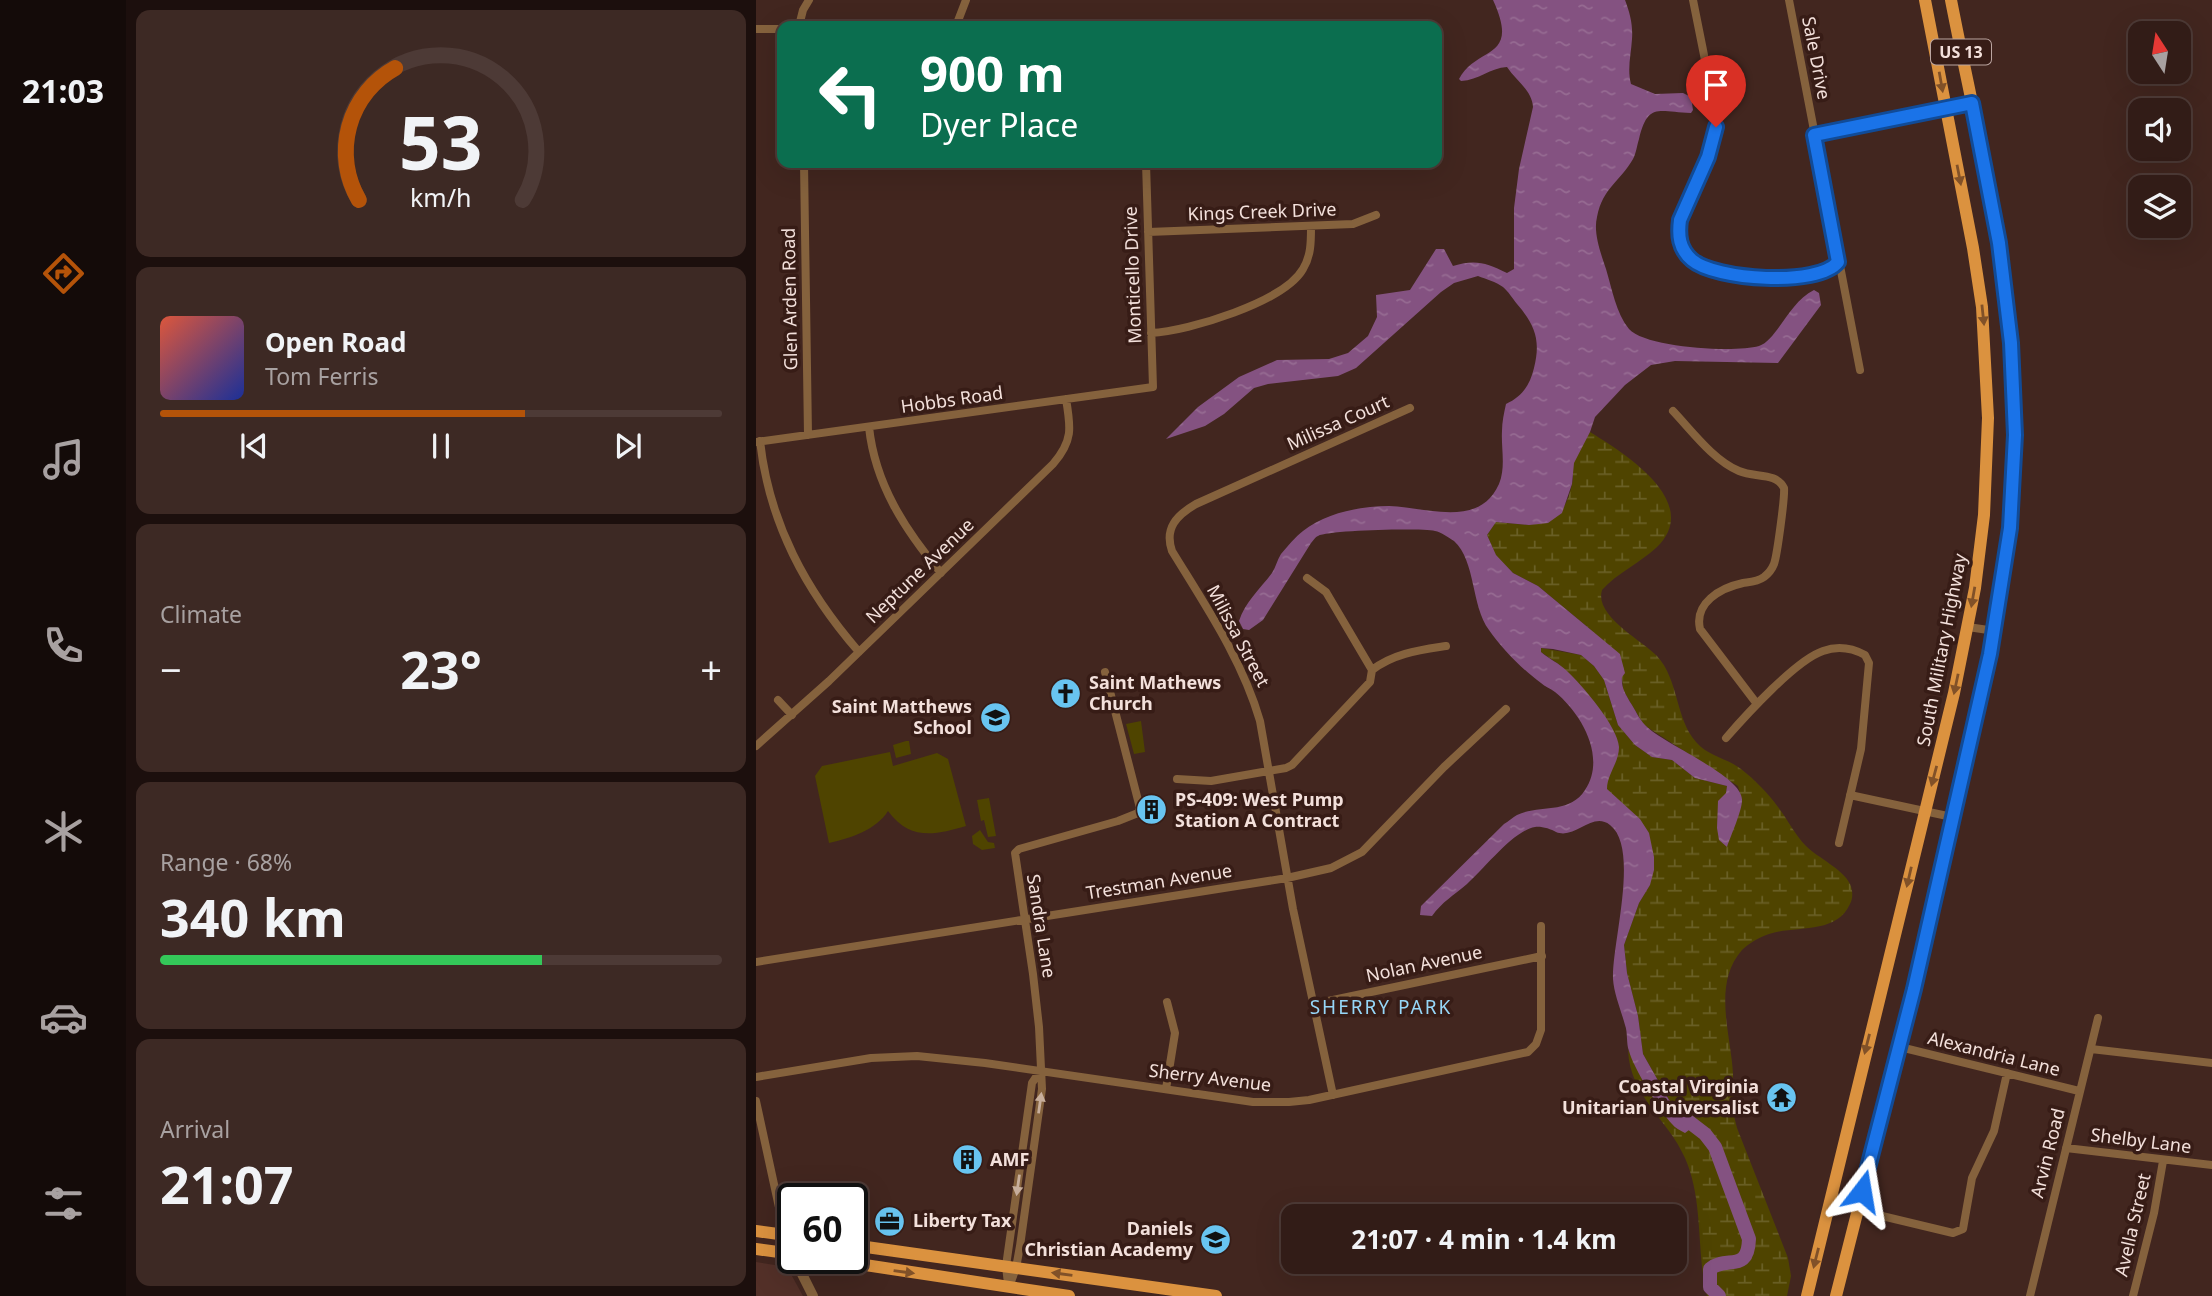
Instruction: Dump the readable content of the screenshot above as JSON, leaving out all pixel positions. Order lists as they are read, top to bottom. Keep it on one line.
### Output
{"streets":{"main road":["US 13","South Military Highway"],"street":["Sale Drive","Kings Creek Drive","Monticello Drive","Glen Arden Road","Hobbs Road","Milissa Court","Neptune Avenue","Milissa Street","Trestman Avenue","Sandra Lane","Nolan Avenue","Alexandria Lane","Sherry Avenue","Shelby Lane","Arvin Road","Avella Street"]},"crossings":[["US 13","Alexandria Lane"],["Kings Creek Drive","Monticello Drive"],["Monticello Drive","Hobbs Road"],["Glen Arden Road","Hobbs Road"],["Hobbs Road","Neptune Avenue"],["Milissa Court","Milissa Street"],["Milissa Street","Trestman Avenue"],["Milissa Street","Nolan Avenue"],["Milissa Street","Sherry Avenue"],["Trestman Avenue","Sandra Lane"],["Sandra Lane","Sherry Avenue"],["Nolan Avenue","Sherry Avenue"],["Alexandria Lane","Arvin Road"],["Shelby Lane","Arvin Road"],["Shelby Lane","Avella Street"]],"districts":["SHERRY PARK"],"places":{"church":["Saint Mathews Church"],"school or university":["Saint Matthews School","Daniels Christian Academy"],"building":["PS-409: West Pump Station A Contract","AMF"],"temple":["Coastal Virginia Unitarian Universalist"],"office":["Liberty Tax"]},"north":"top","page":{"tabs":"21:03","turn":["900 m","Dyer Place"],"song":["Open Road","Tom Ferris"],"tile":["Climate",["Range · 68%","340 km"],["Arrival","21:07"]],"heat":["−","23°","+"],"limit":"60","trip":"21:07 · 4 min · 1.4 km","gauge":["53","km/h"]}}
